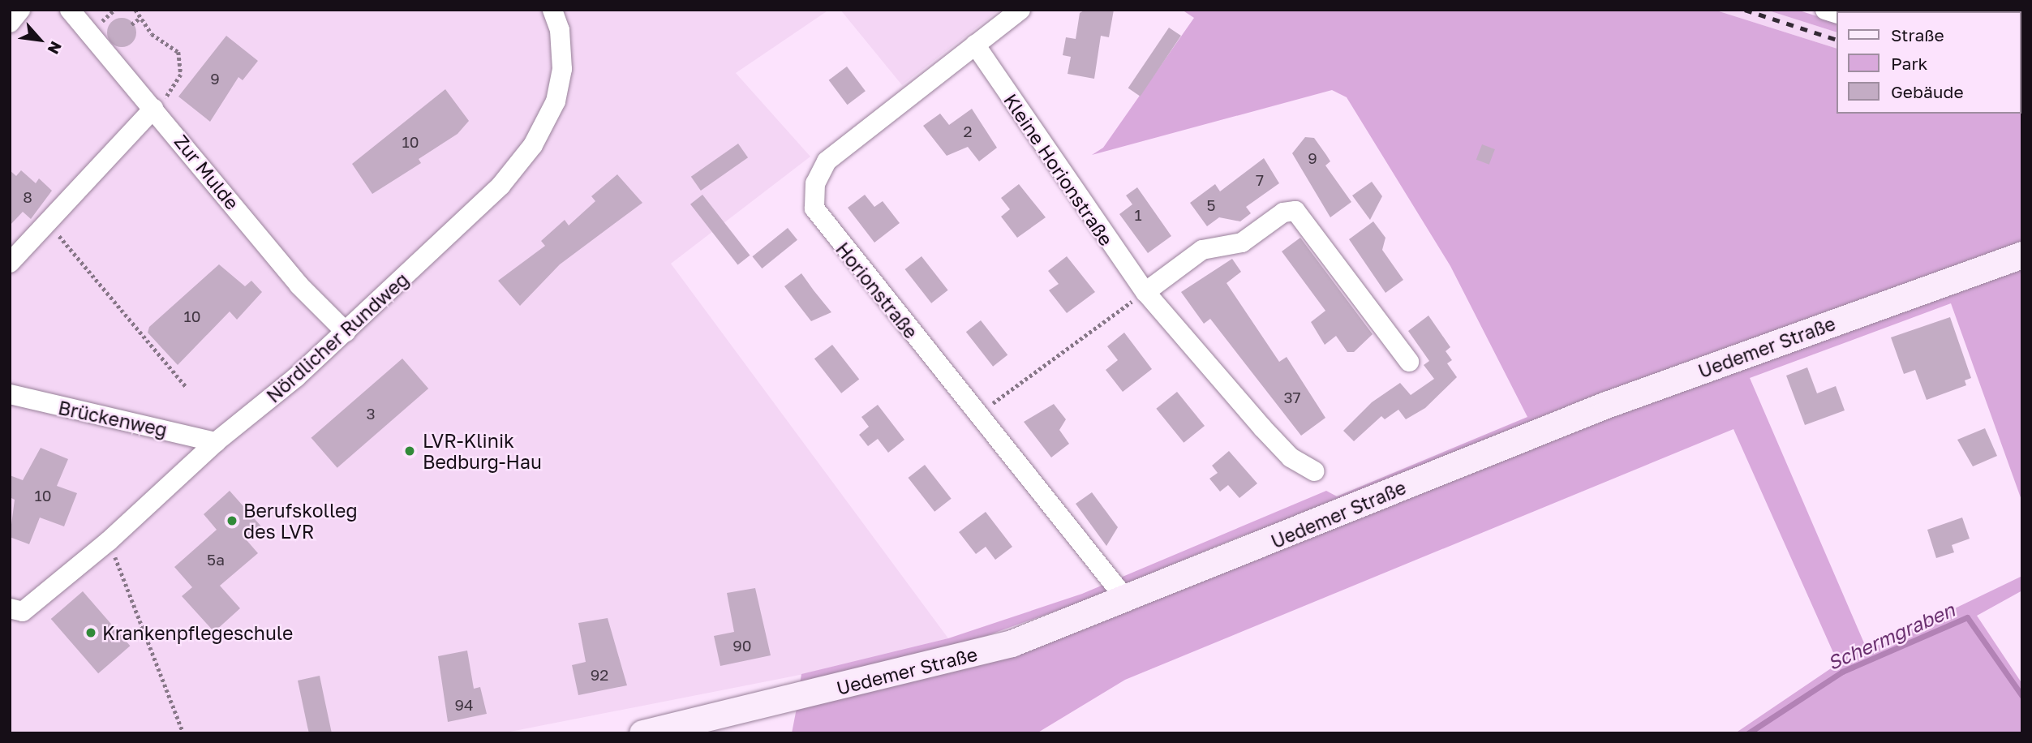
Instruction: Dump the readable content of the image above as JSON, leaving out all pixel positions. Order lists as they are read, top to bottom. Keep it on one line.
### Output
{"streets":{"main road":["Uedemer Straße"],"street":["Kleine Horionstraße","Zur Mulde","Horionstraße","Nördlicher Rundweg","Brückenweg"]},"crossings":[["Kleine Horionstraße","Horionstraße"],["Zur Mulde","Nördlicher Rundweg"],["Horionstraße","Uedemer Straße"],["Nördlicher Rundweg","Brückenweg"]],"water":["Schermgraben"],"places":["LVR-Klinik Bedburg-Hau","Berufskolleg des LVR","Krankenpflegeschule"],"house_numbers":["9","2","10","9","7","8","5","1","10","37","3","10","5a","90","92","94"],"legend":["Straße","Park","Gebäude"],"north":"bottom right"}
